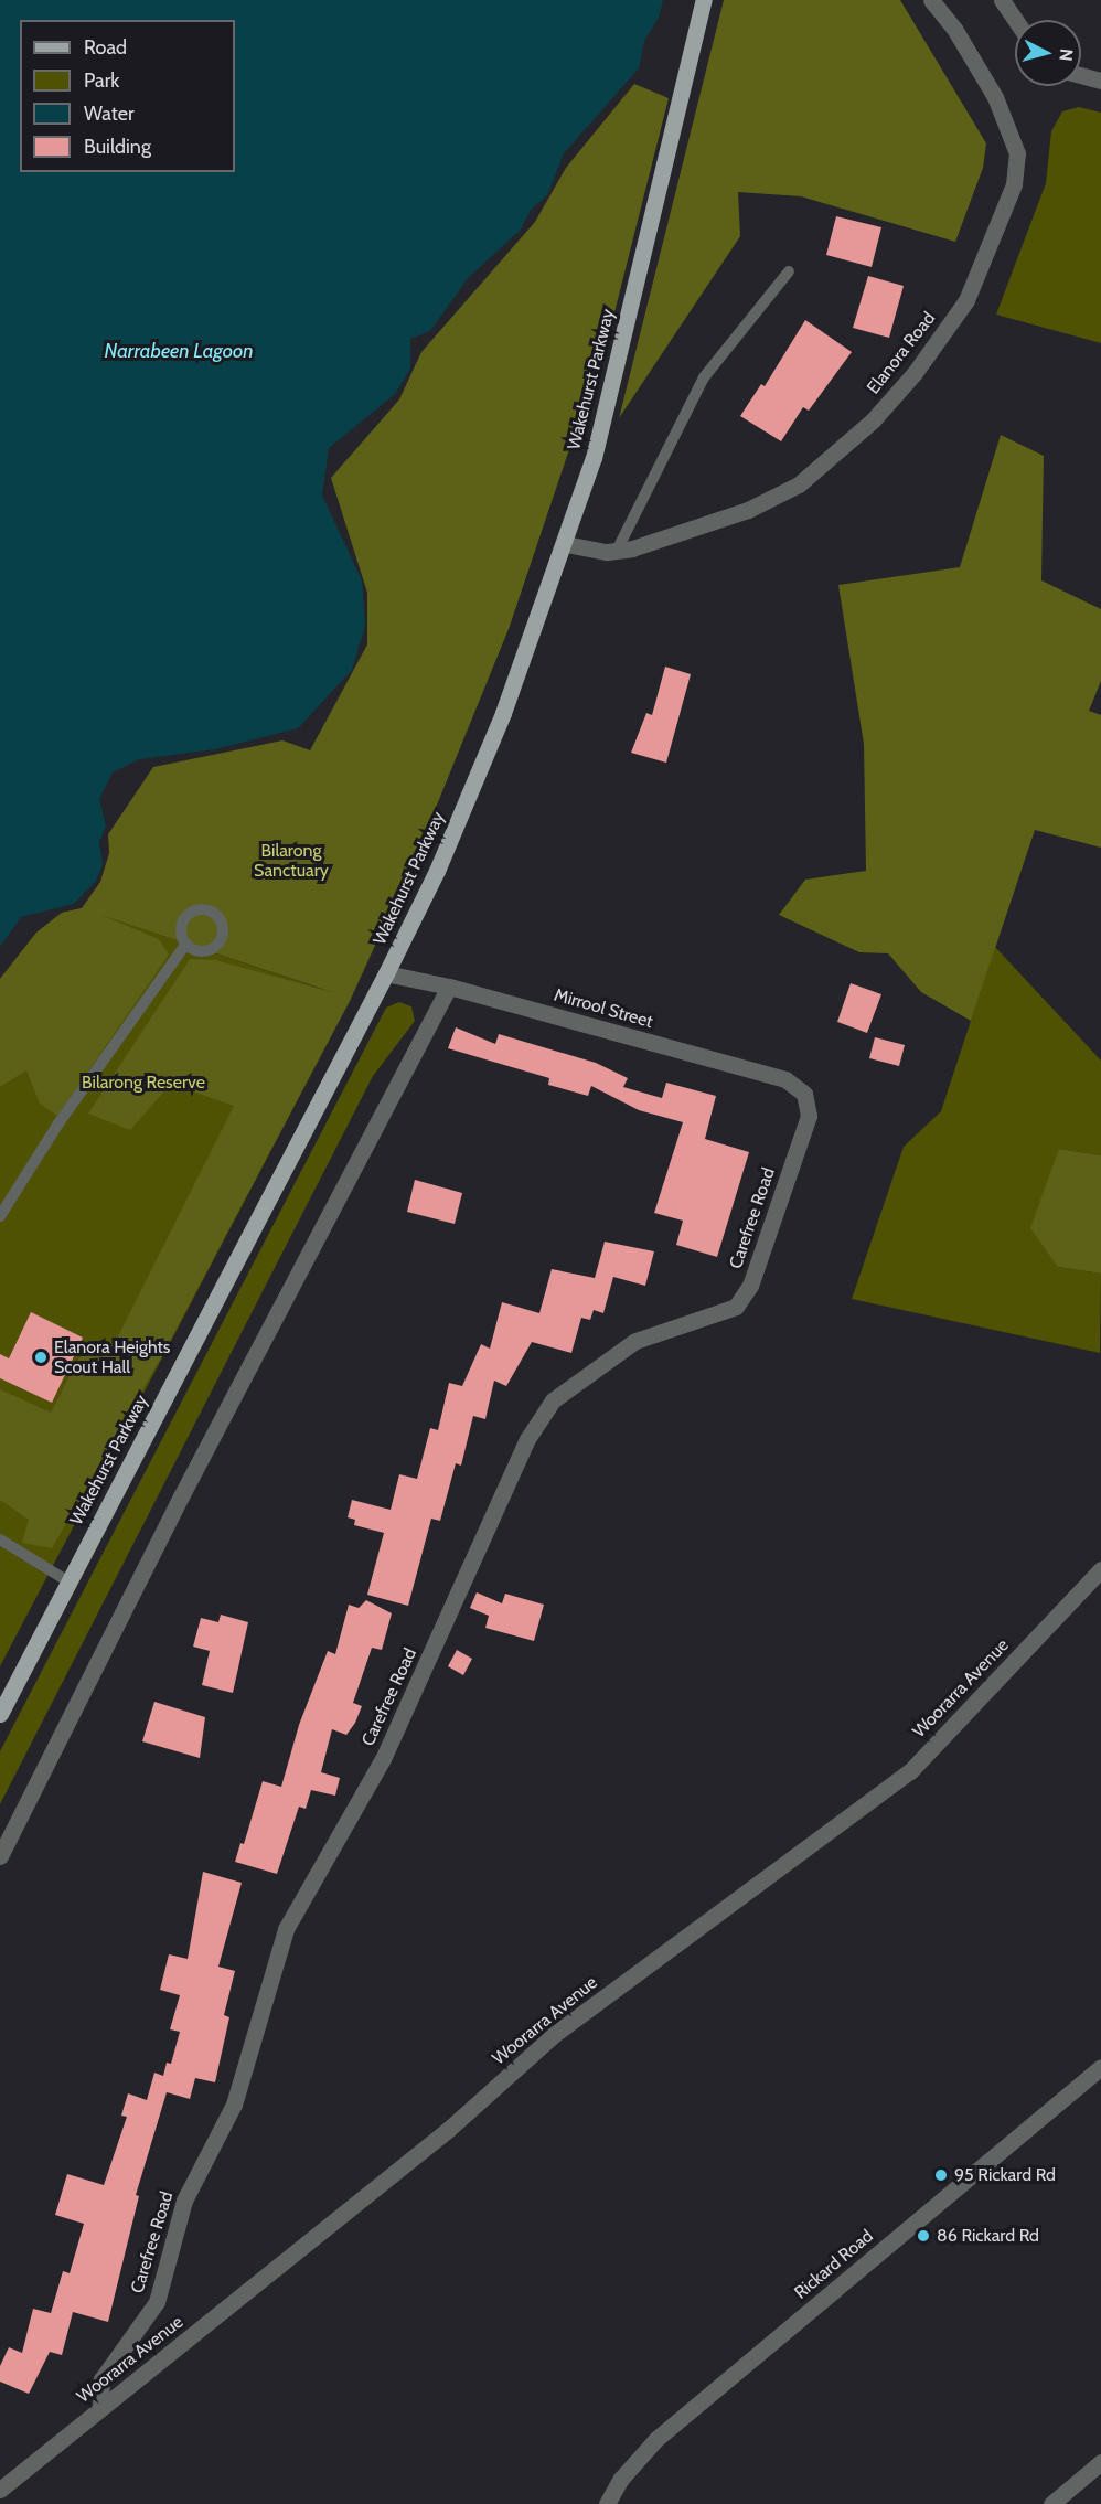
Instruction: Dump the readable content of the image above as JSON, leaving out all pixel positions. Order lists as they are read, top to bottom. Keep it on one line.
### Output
{"streets":{"main road":["Wakehurst Parkway"],"street":["Elanora Road","Mirrool Street","Carefree Road","Woorarra Avenue","Rickard Road"]},"crossings":[["Elanora Road","Wakehurst Parkway"],["Wakehurst Parkway","Mirrool Street"],["Mirrool Street","Carefree Road"],["Carefree Road","Woorarra Avenue"]],"water":["Narrabeen Lagoon"],"parks":["Bilarong Sanctuary","Bilarong Reserve"],"places":["Elanora Heights Scout Hall","95 Rickard Rd","86 Rickard Rd"],"legend":["Road","Park","Water","Building"],"north":"right"}
